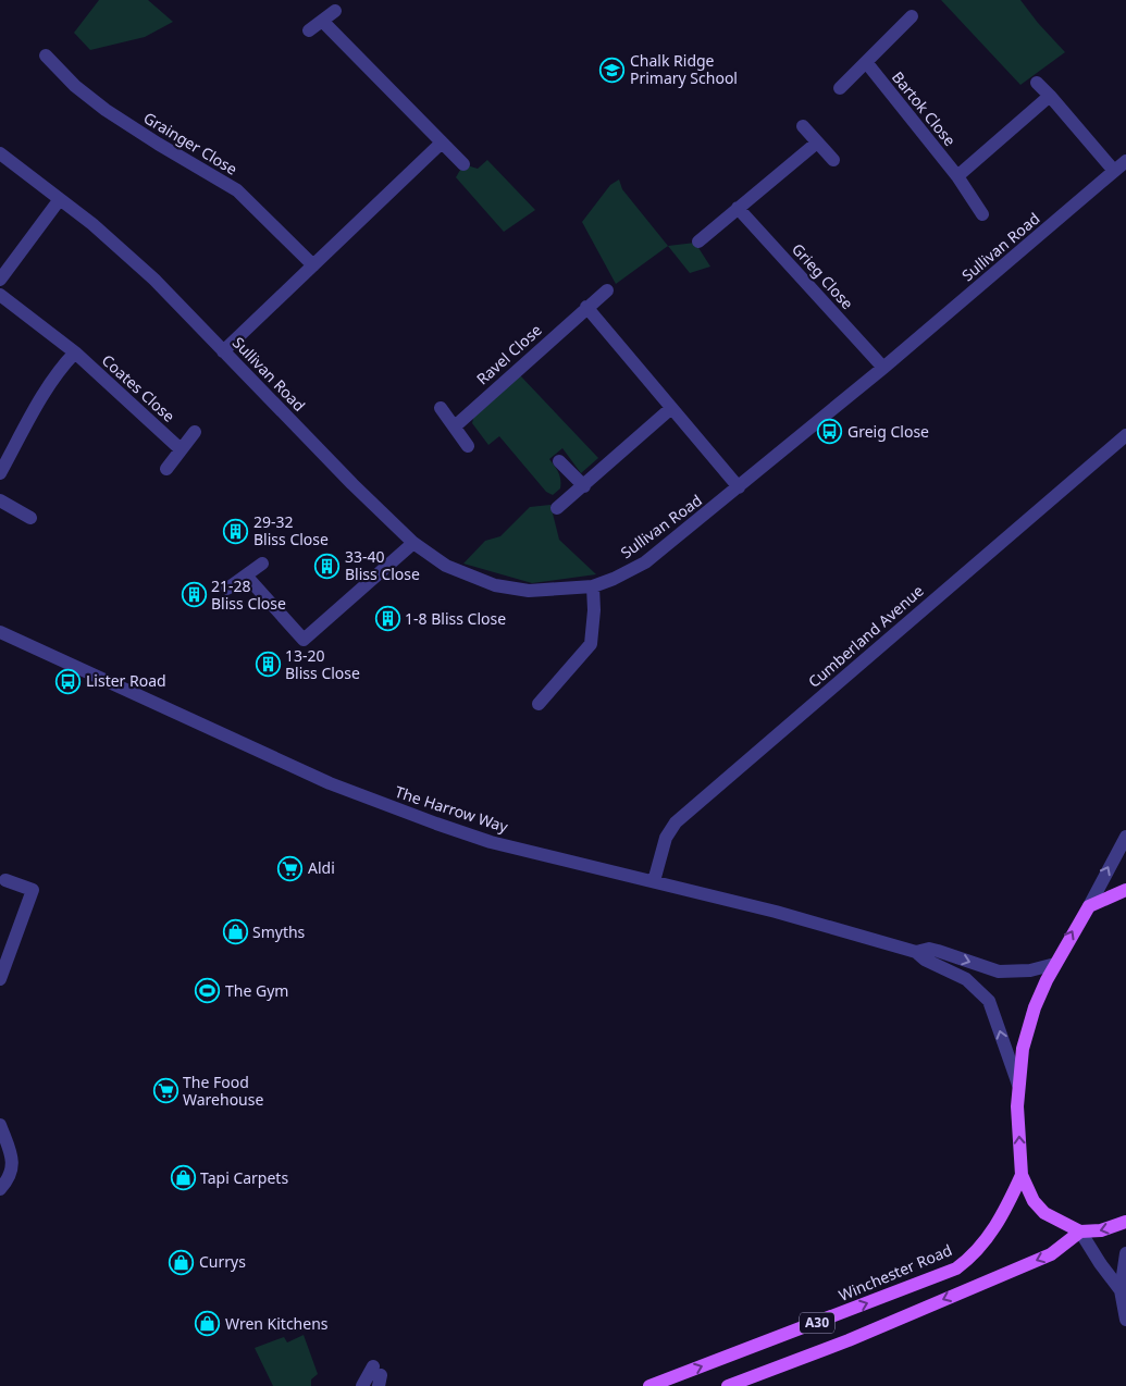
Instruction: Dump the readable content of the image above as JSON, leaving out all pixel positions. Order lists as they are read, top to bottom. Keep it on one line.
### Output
{"streets":{"main road":["Winchester Road","A30"],"street":["Bartok Close","Grainger Close","Sullivan Road","Grieg Close","Ravel Close","Coates Close","Cumberland Avenue","The Harrow Way"]},"crossings":[["Sullivan Road","Grieg Close"],["Cumberland Avenue","The Harrow Way"]],"places":{"school or university":["Chalk Ridge Primary School"],"bus stop":["Greig Close","Lister Road"],"building":["29-32 Bliss Close","33-40 Bliss Close","21-28 Bliss Close","1-8 Bliss Close","13-20 Bliss Close"],"supermarket":["Aldi","The Food Warehouse"],"shop":["Smyths","Tapi Carpets","Currys","Wren Kitchens"],"sports":["The Gym"]}}
